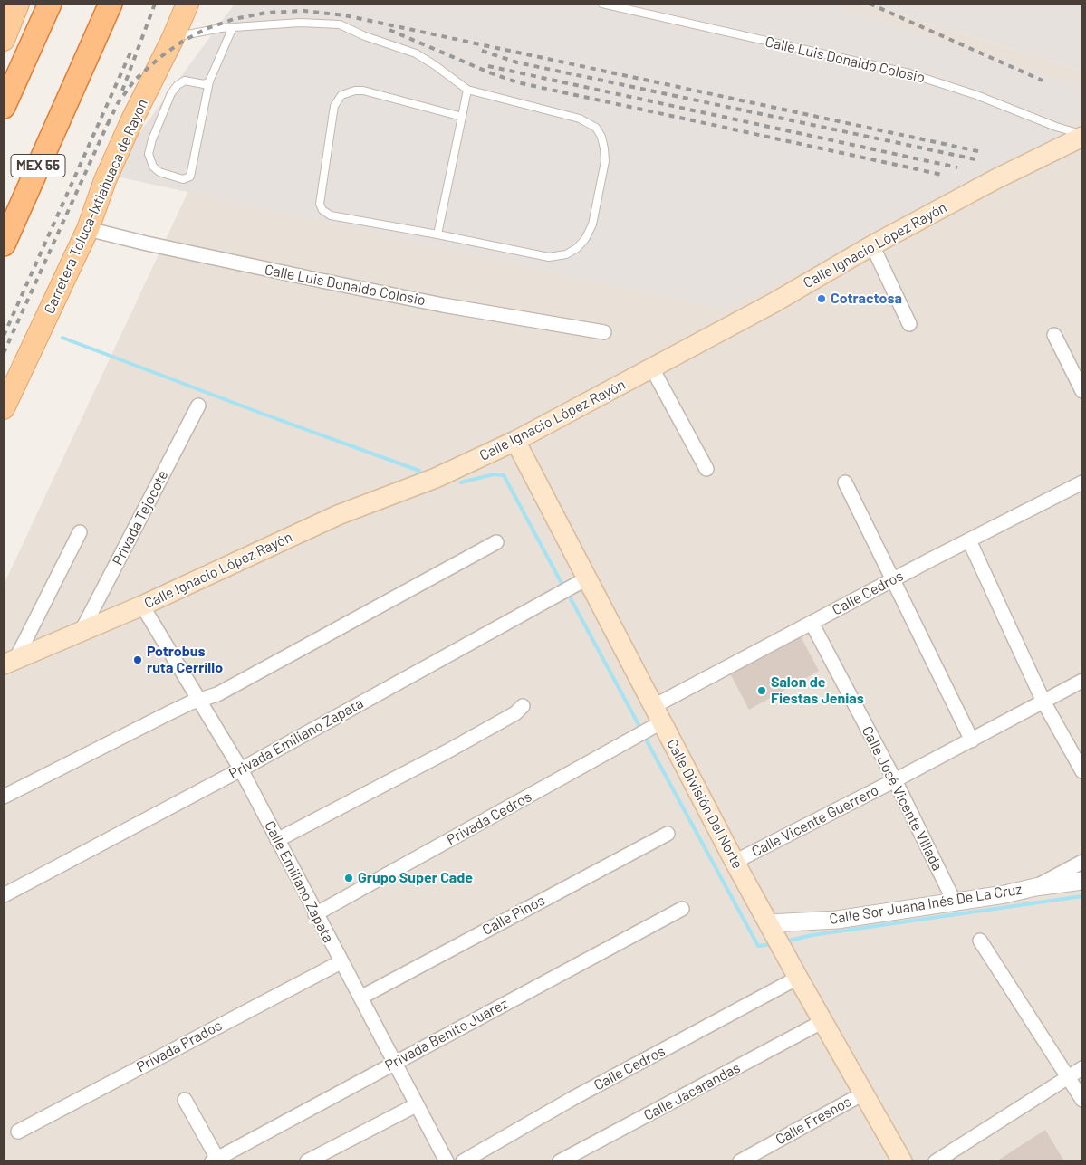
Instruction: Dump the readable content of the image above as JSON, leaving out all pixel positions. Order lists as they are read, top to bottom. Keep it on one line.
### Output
{"streets":{"highway":["MEX 55"],"main road":["Carretera Toluca-Ixtlahuaca de Rayon","Calle Ignacio López Rayón","Calle División Del Norte"],"street":["Calle Luis Donaldo Colosio","Privada Tejocote","Calle Cedros","Privada Emiliano Zapata","Calle José Vicente Villada","Privada Cedros","Calle Vicente Guerrero","Calle Emiliano Zapata","Calle Sor Juana Inés De La Cruz","Calle Pinos","Privada Benito Juárez","Privada Prados","Calle Jacarandas","Calle Fresnos"]},"crossings":[["Calle Luis Donaldo Colosio","Carretera Toluca-Ixtlahuaca de Rayon"],["Calle Luis Donaldo Colosio","Calle Ignacio López Rayón"],["Calle Ignacio López Rayón","Privada Tejocote"],["Calle Ignacio López Rayón","Calle División Del Norte"],["Calle Ignacio López Rayón","Calle Emiliano Zapata"],["Calle Cedros","Calle José Vicente Villada"],["Calle Cedros","Calle División Del Norte"],["Calle Cedros","Privada Cedros"],["Privada Emiliano Zapata","Calle División Del Norte"],["Privada Emiliano Zapata","Calle Emiliano Zapata"],["Calle José Vicente Villada","Calle Vicente Guerrero"],["Calle José Vicente Villada","Calle Sor Juana Inés De La Cruz"],["Calle División Del Norte","Privada Cedros"],["Calle División Del Norte","Calle Vicente Guerrero"],["Calle División Del Norte","Calle Sor Juana Inés De La Cruz"],["Calle División Del Norte","Calle Jacarandas"],["Calle División Del Norte","Calle Fresnos"],["Privada Cedros","Calle Emiliano Zapata"],["Calle Emiliano Zapata","Calle Pinos"],["Calle Emiliano Zapata","Privada Benito Juárez"],["Calle Emiliano Zapata","Privada Prados"]],"places":["Cotractosa","Potrobus ruta Cerrillo","Salon de Fiestas Jenias","Grupo Super Cade"]}
